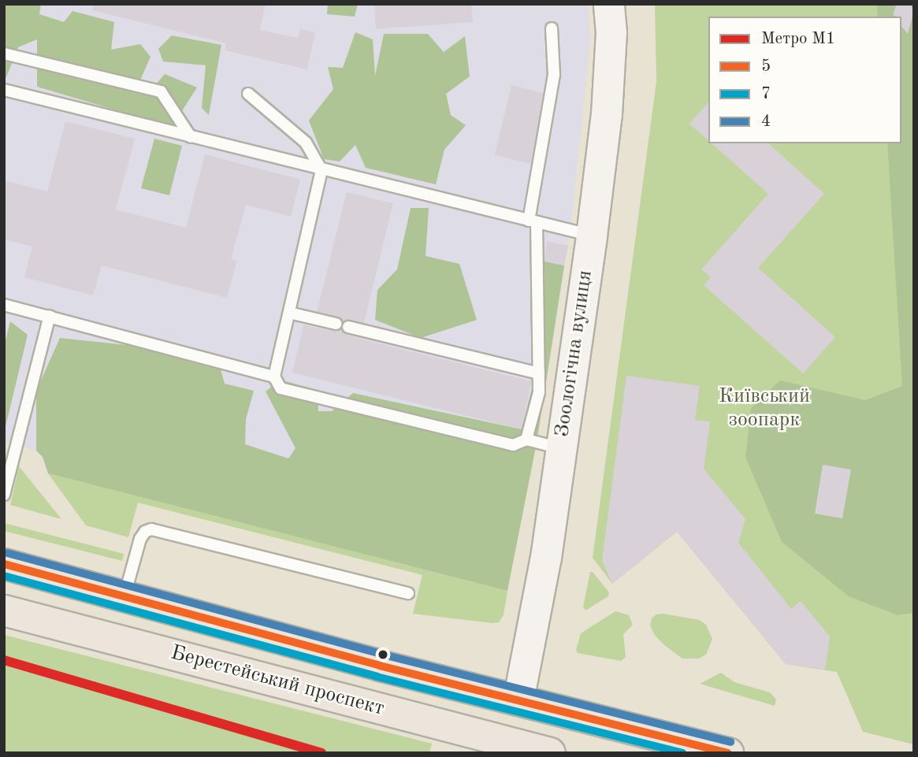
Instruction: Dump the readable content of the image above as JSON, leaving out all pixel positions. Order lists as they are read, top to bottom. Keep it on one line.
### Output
{"streets":{"main road":["Берестейський проспект"],"street":["Зоологічна вулиця"]},"crossings":[["Зоологічна вулиця","Берестейський проспект"]],"parks":["Київський зоопарк"],"lines":["transit line 4","transit line 5","transit line 7","metro line M1"],"legend":["Метро M1","5","7","4"]}
